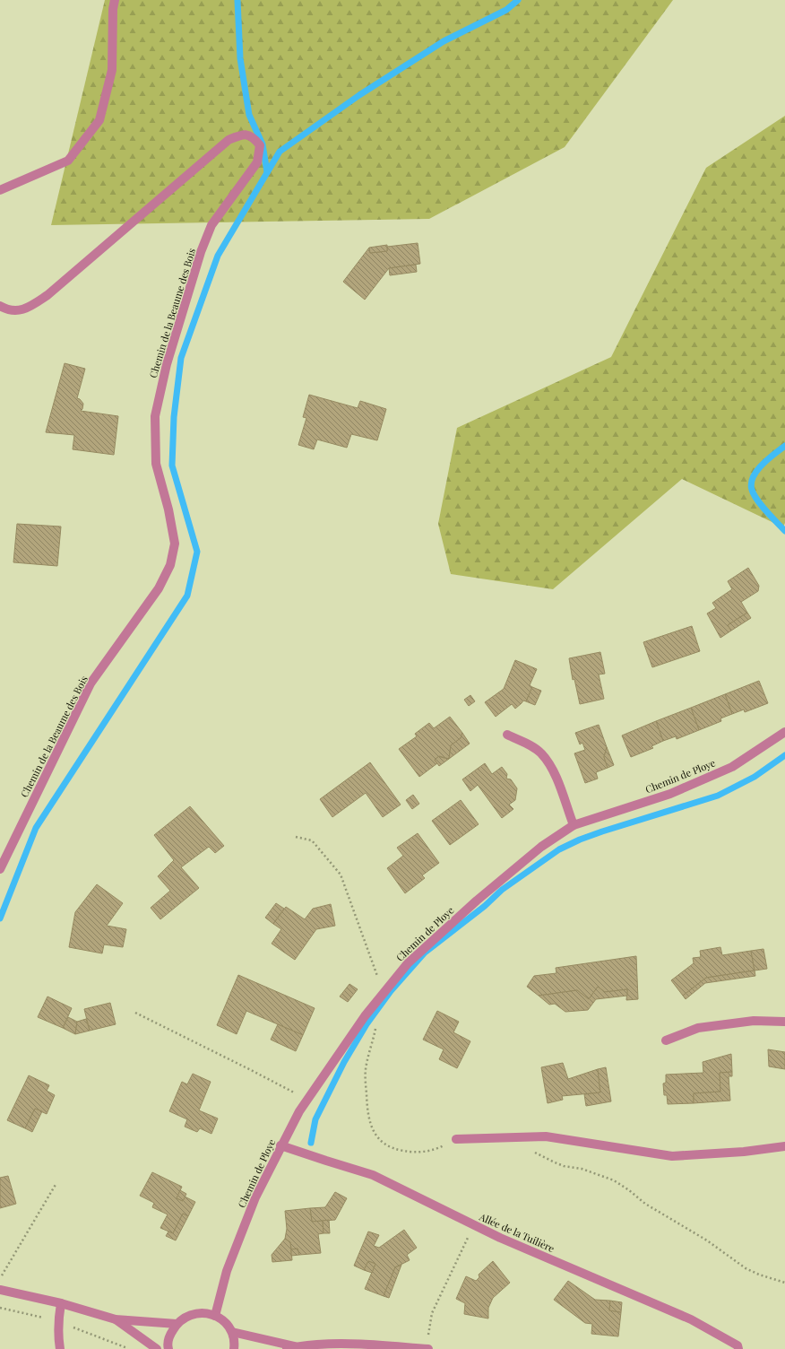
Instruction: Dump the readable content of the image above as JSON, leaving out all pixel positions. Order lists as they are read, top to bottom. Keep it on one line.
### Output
{"streets":{"street":["Chemin de la Beaume des Bois","Chemin de Ploye","Allée de la Tuilière"]},"crossings":[["Chemin de Ploye","Allée de la Tuilière"]]}
